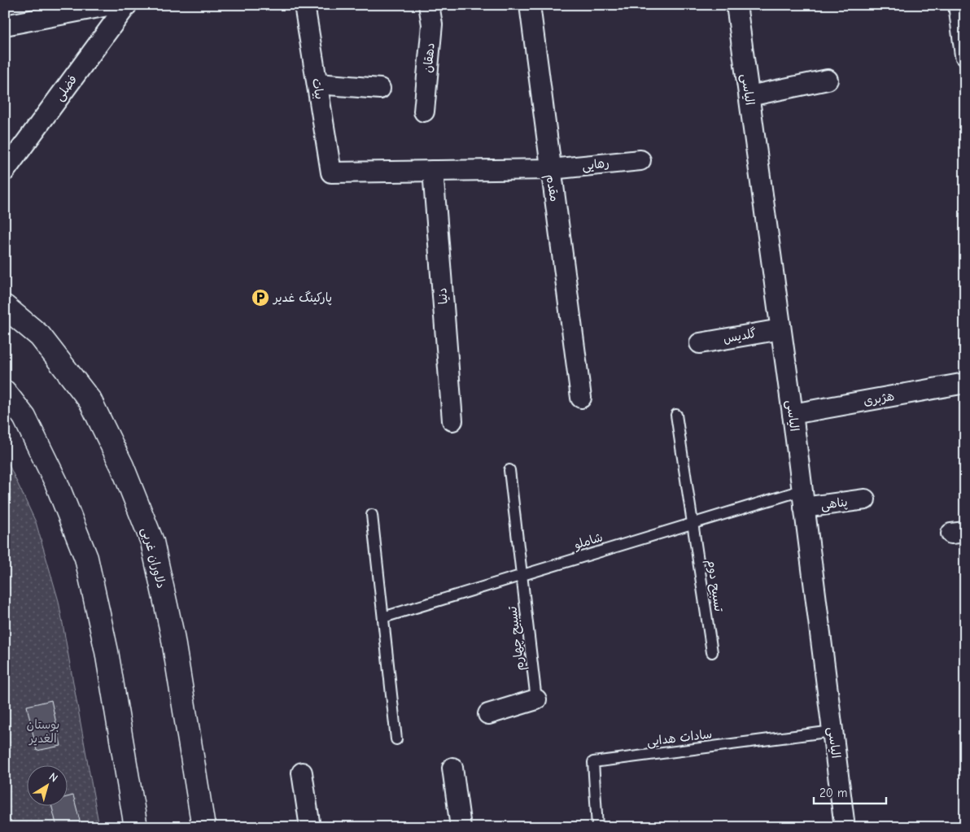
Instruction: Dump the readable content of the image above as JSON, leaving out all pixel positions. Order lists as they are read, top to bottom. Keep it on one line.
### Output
{"streets":{"main road":["دلاوران غربی"],"street":["دهقان","فضلی","بیات","الیاسی","رهایی","مقدم","دنیا","گلدیس","هژبری","پناهی"],"lane":["شاملو","تسبیح دوم","تسبیح چهارم","سادات هدایی"]},"crossings":[["بیات","مقدم"],["الیاسی","گلدیس"],["الیاسی","هژبری"],["الیاسی","پناهی"],["الیاسی","شاملو"],["الیاسی","سادات هدایی"],["رهایی","مقدم"],["مقدم","دنیا"],["پناهی","شاملو"],["شاملو","تسبیح دوم"],["شاملو","تسبیح چهارم"]],"parks":["بوستان الغدیر"],"places":{"parking":["پارکینگ غدیر"]},"scale_bar":"20 m","north":"top right"}
